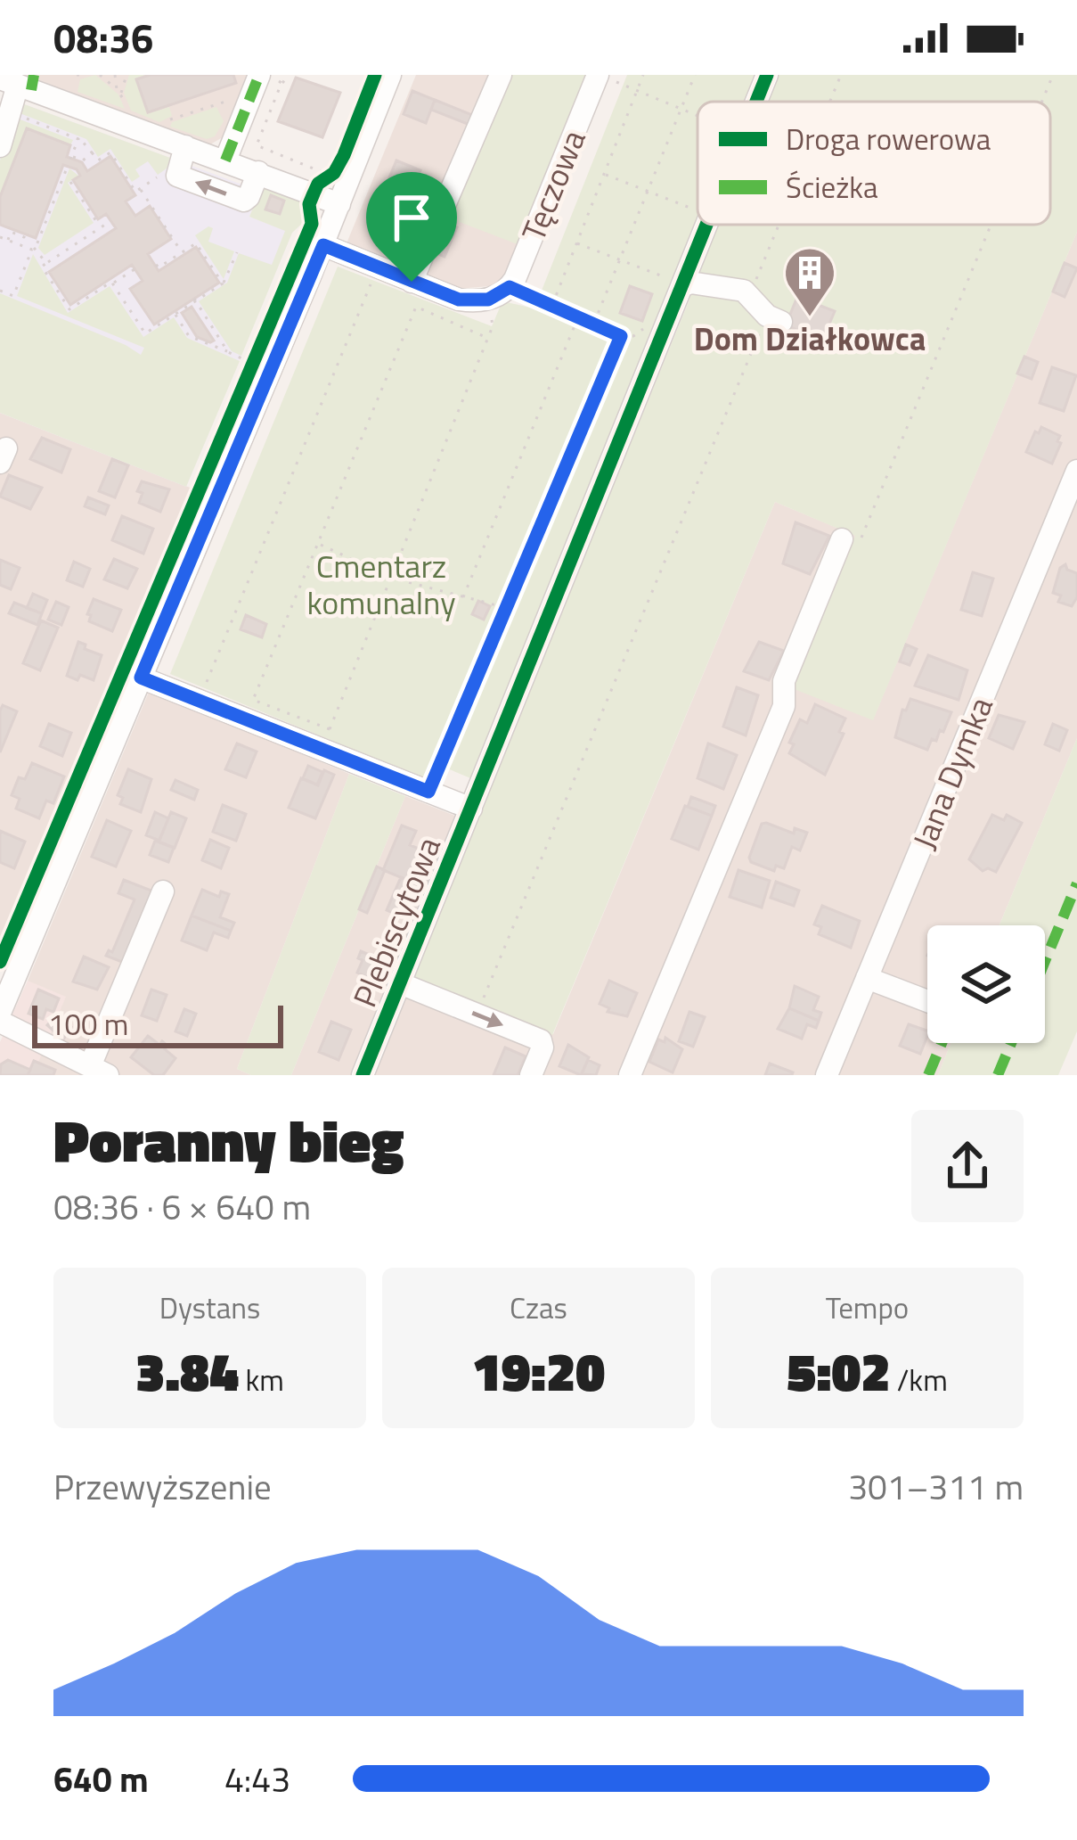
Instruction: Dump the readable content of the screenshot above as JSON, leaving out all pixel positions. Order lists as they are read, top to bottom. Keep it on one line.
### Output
{"streets":{"street":["Tęczowa","Jana Dymka","Plebiscytowa"]},"parks":["Cmentarz komunalny"],"places":{"building":["Dom Działkowca"]},"legend":["Droga rowerowa","Ścieżka"],"scale_bar":"100 m","page":{"status":"08:36","scale":"100 m","heading":["Poranny bieg","08:36 · 6 × 640 m"],"stats":[["Dystans","3.84 km"],["Czas","19:20"],["Tempo","5:02 /km"]],"chart":["Przewyższenie","301–311 m"],"list":[{"name":"640 m","note":"4:43"}]}}
